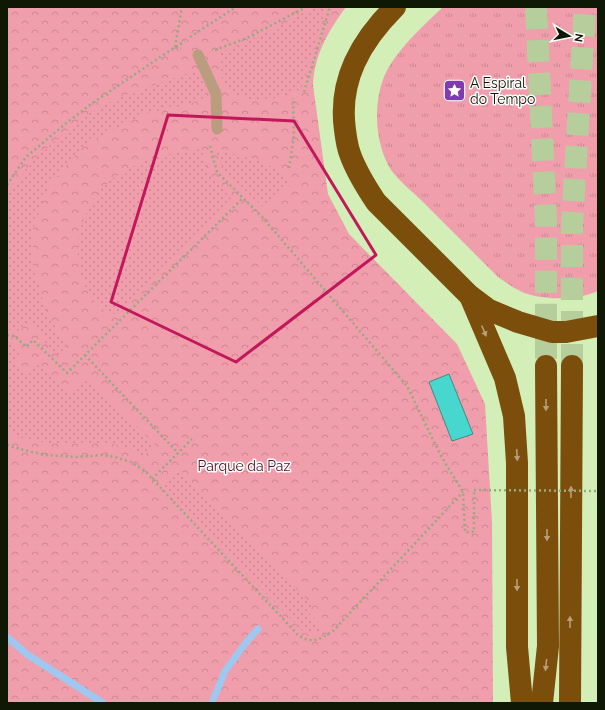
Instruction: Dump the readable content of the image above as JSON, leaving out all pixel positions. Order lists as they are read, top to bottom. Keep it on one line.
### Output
{"parks":["Parque da Paz"],"places":{"place":["A Espiral do Tempo"]},"north":"right"}
